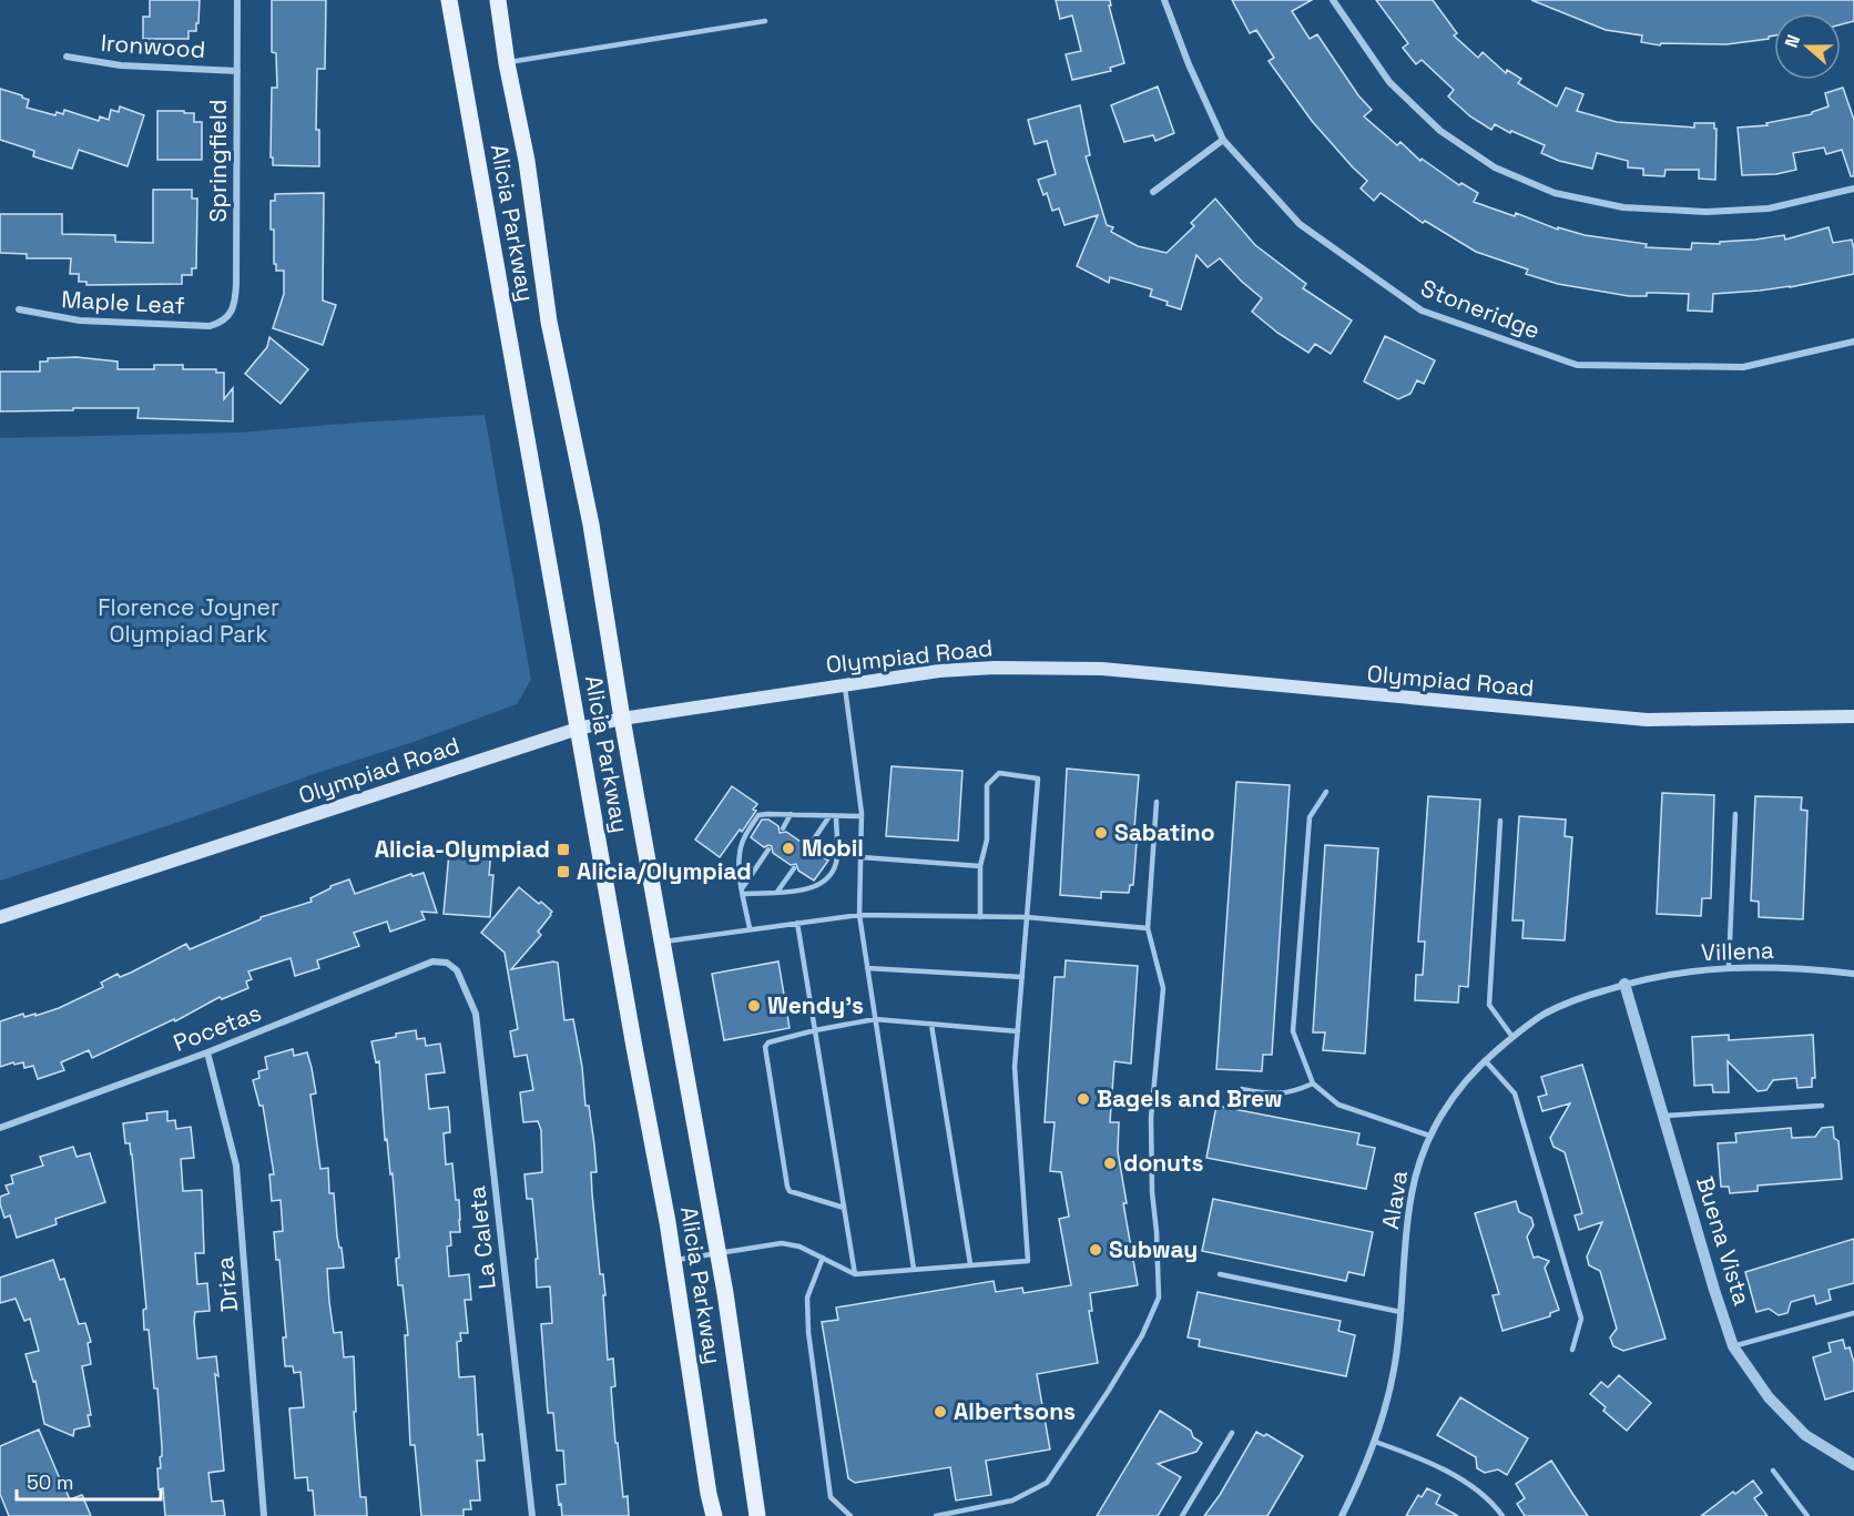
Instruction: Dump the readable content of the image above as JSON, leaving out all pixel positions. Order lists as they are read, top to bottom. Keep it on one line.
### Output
{"streets":{"main road":["Alicia Parkway","Olympiad Road"],"street":["Ironwood","Springfield","Maple Leaf","Stoneridge","Villena","Pocetas","Alava","La Caleta","Buena Vista","Driza"]},"crossings":[["Ironwood","Springfield"],["Springfield","Maple Leaf"],["Alicia Parkway","Olympiad Road"],["Villena","Alava"],["Villena","Buena Vista"],["Pocetas","La Caleta"],["Pocetas","Driza"],["Alava","Buena Vista"]],"parks":["Florence Joyner Olympiad Park"],"places":{"other":["Sabatino","Mobil","Wendy's","Bagels and Brew","donuts","Subway","Albertsons"],"transit":["Alicia-Olympiad","Alicia/Olympiad"]},"scale_bar":"50 m","north":"left"}
